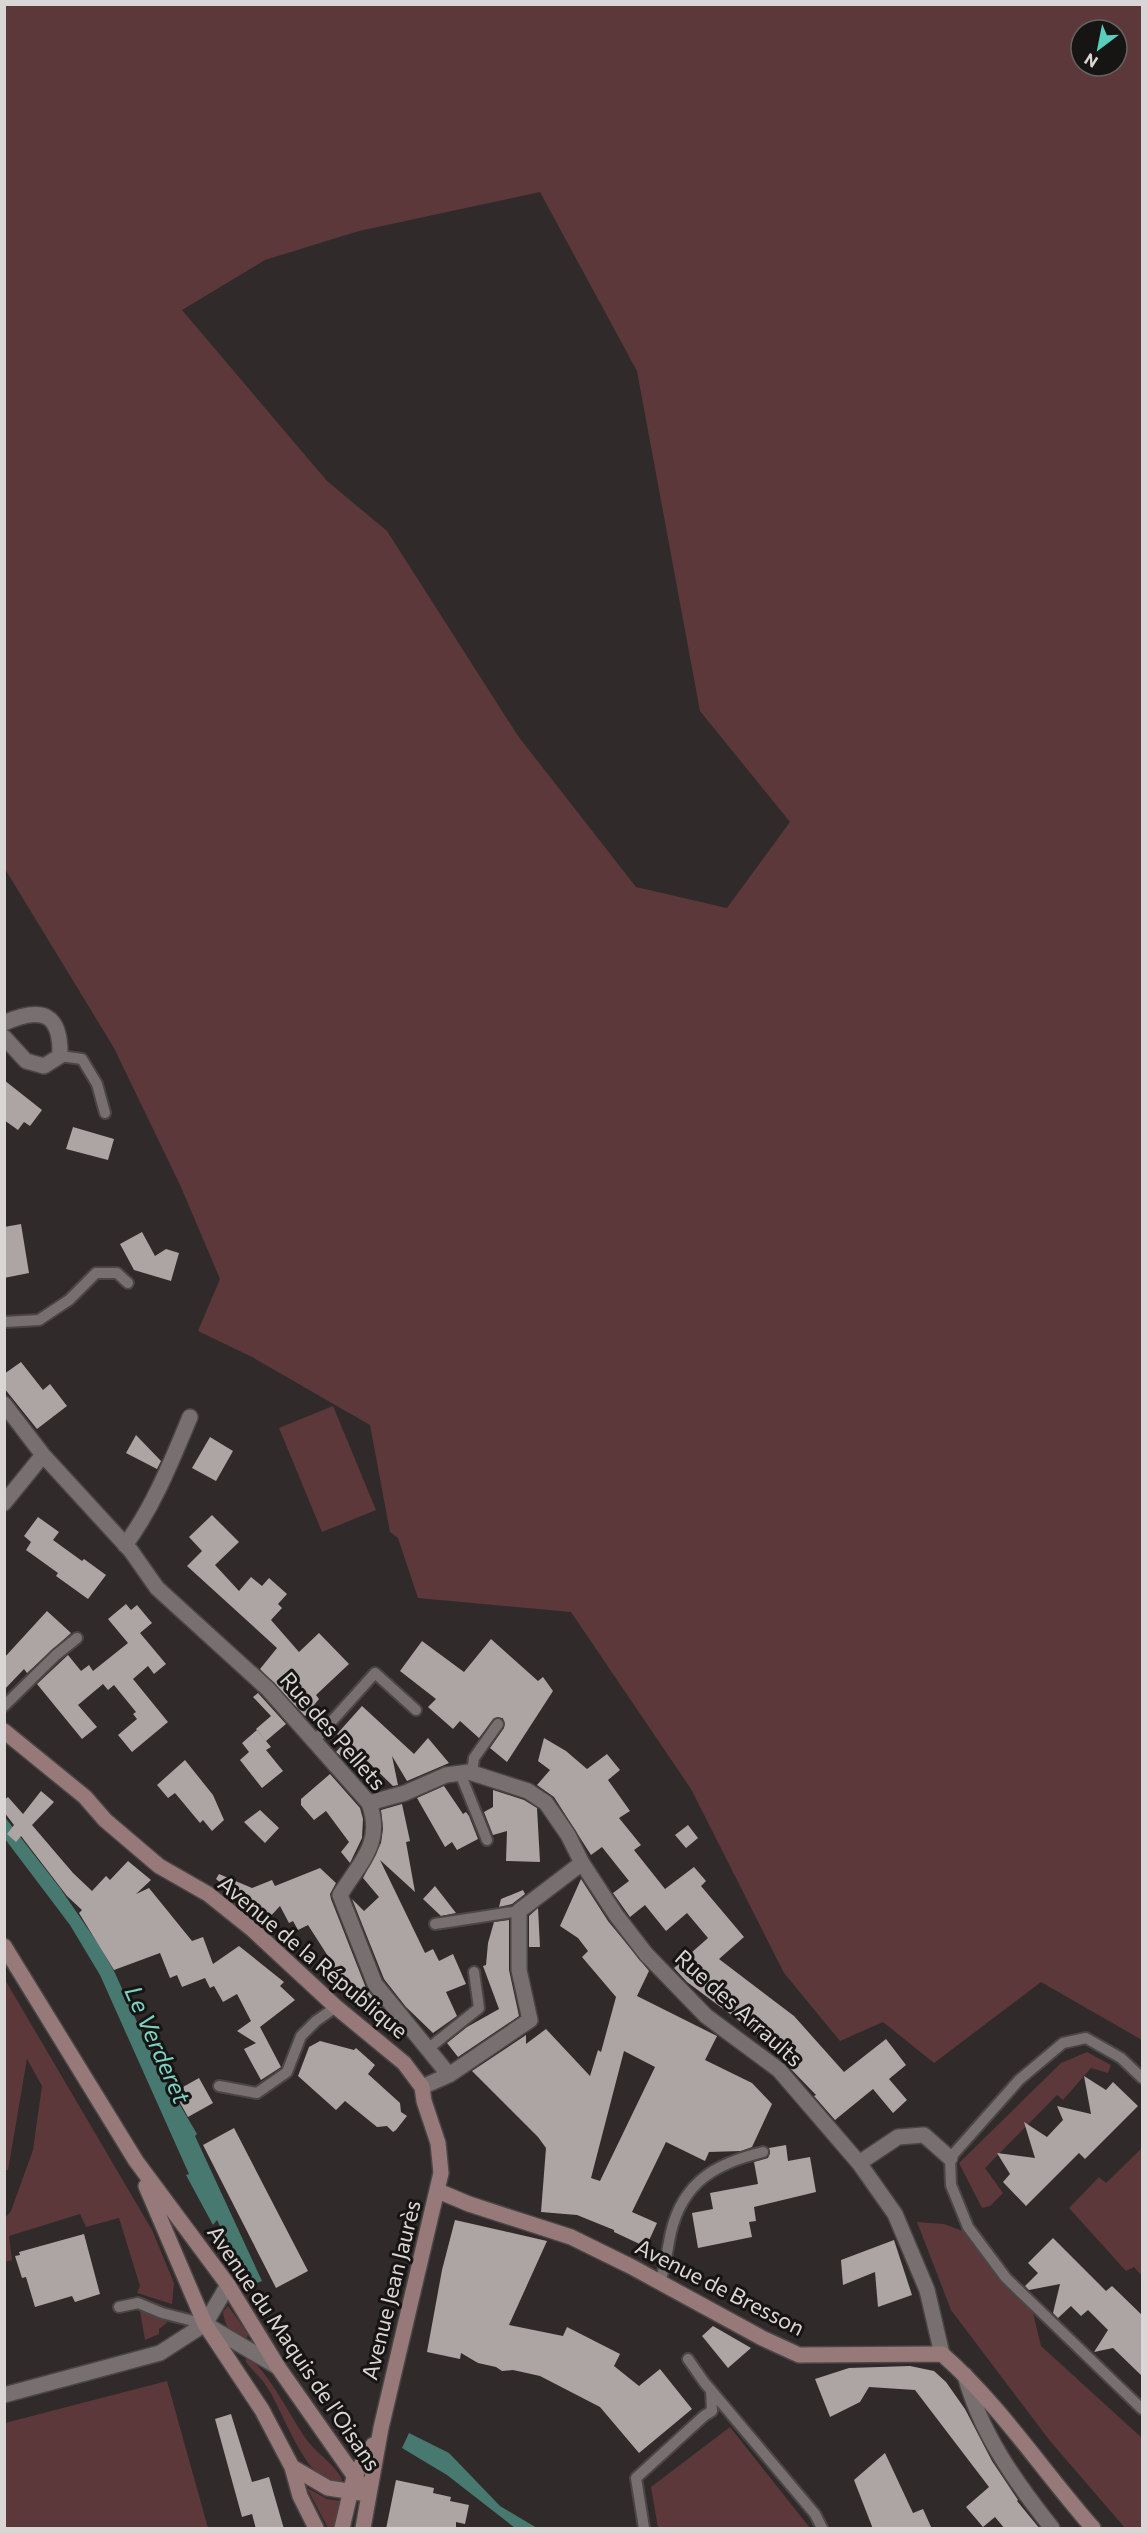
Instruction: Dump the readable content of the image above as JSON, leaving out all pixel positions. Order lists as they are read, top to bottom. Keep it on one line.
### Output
{"streets":{"street":["Rue des Pellets","Avenue de la République","Rue des Arraults","Avenue de Bresson","Avenue Jean Jaurès","Avenue du Maquis de l'Oisans"]},"crossings":[["Avenue de la République","Avenue de Bresson"],["Avenue de la République","Avenue Jean Jaurès"],["Rue des Arraults","Avenue de Bresson"],["Avenue de Bresson","Avenue Jean Jaurès"],["Avenue Jean Jaurès","Avenue du Maquis de l'Oisans"]],"water":["Le Verderet"],"north":"bottom left"}
